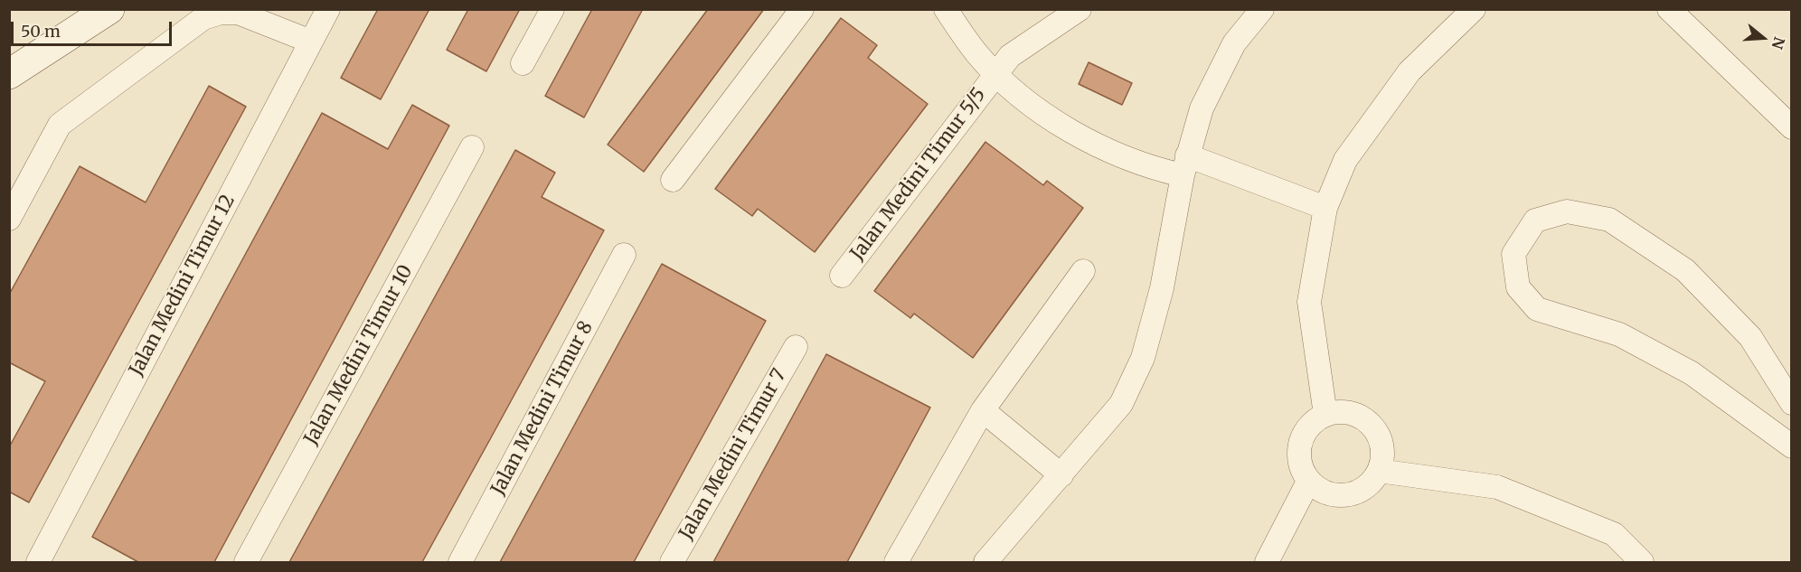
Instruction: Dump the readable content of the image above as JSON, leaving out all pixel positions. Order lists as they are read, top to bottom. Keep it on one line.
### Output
{"streets":{"street":["Jalan Medini Timur 5/5","Jalan Medini Timur 12","Jalan Medini Timur 10","Jalan Medini Timur 8","Jalan Medini Timur 7"]},"scale_bar":"50 m","north":"right"}
